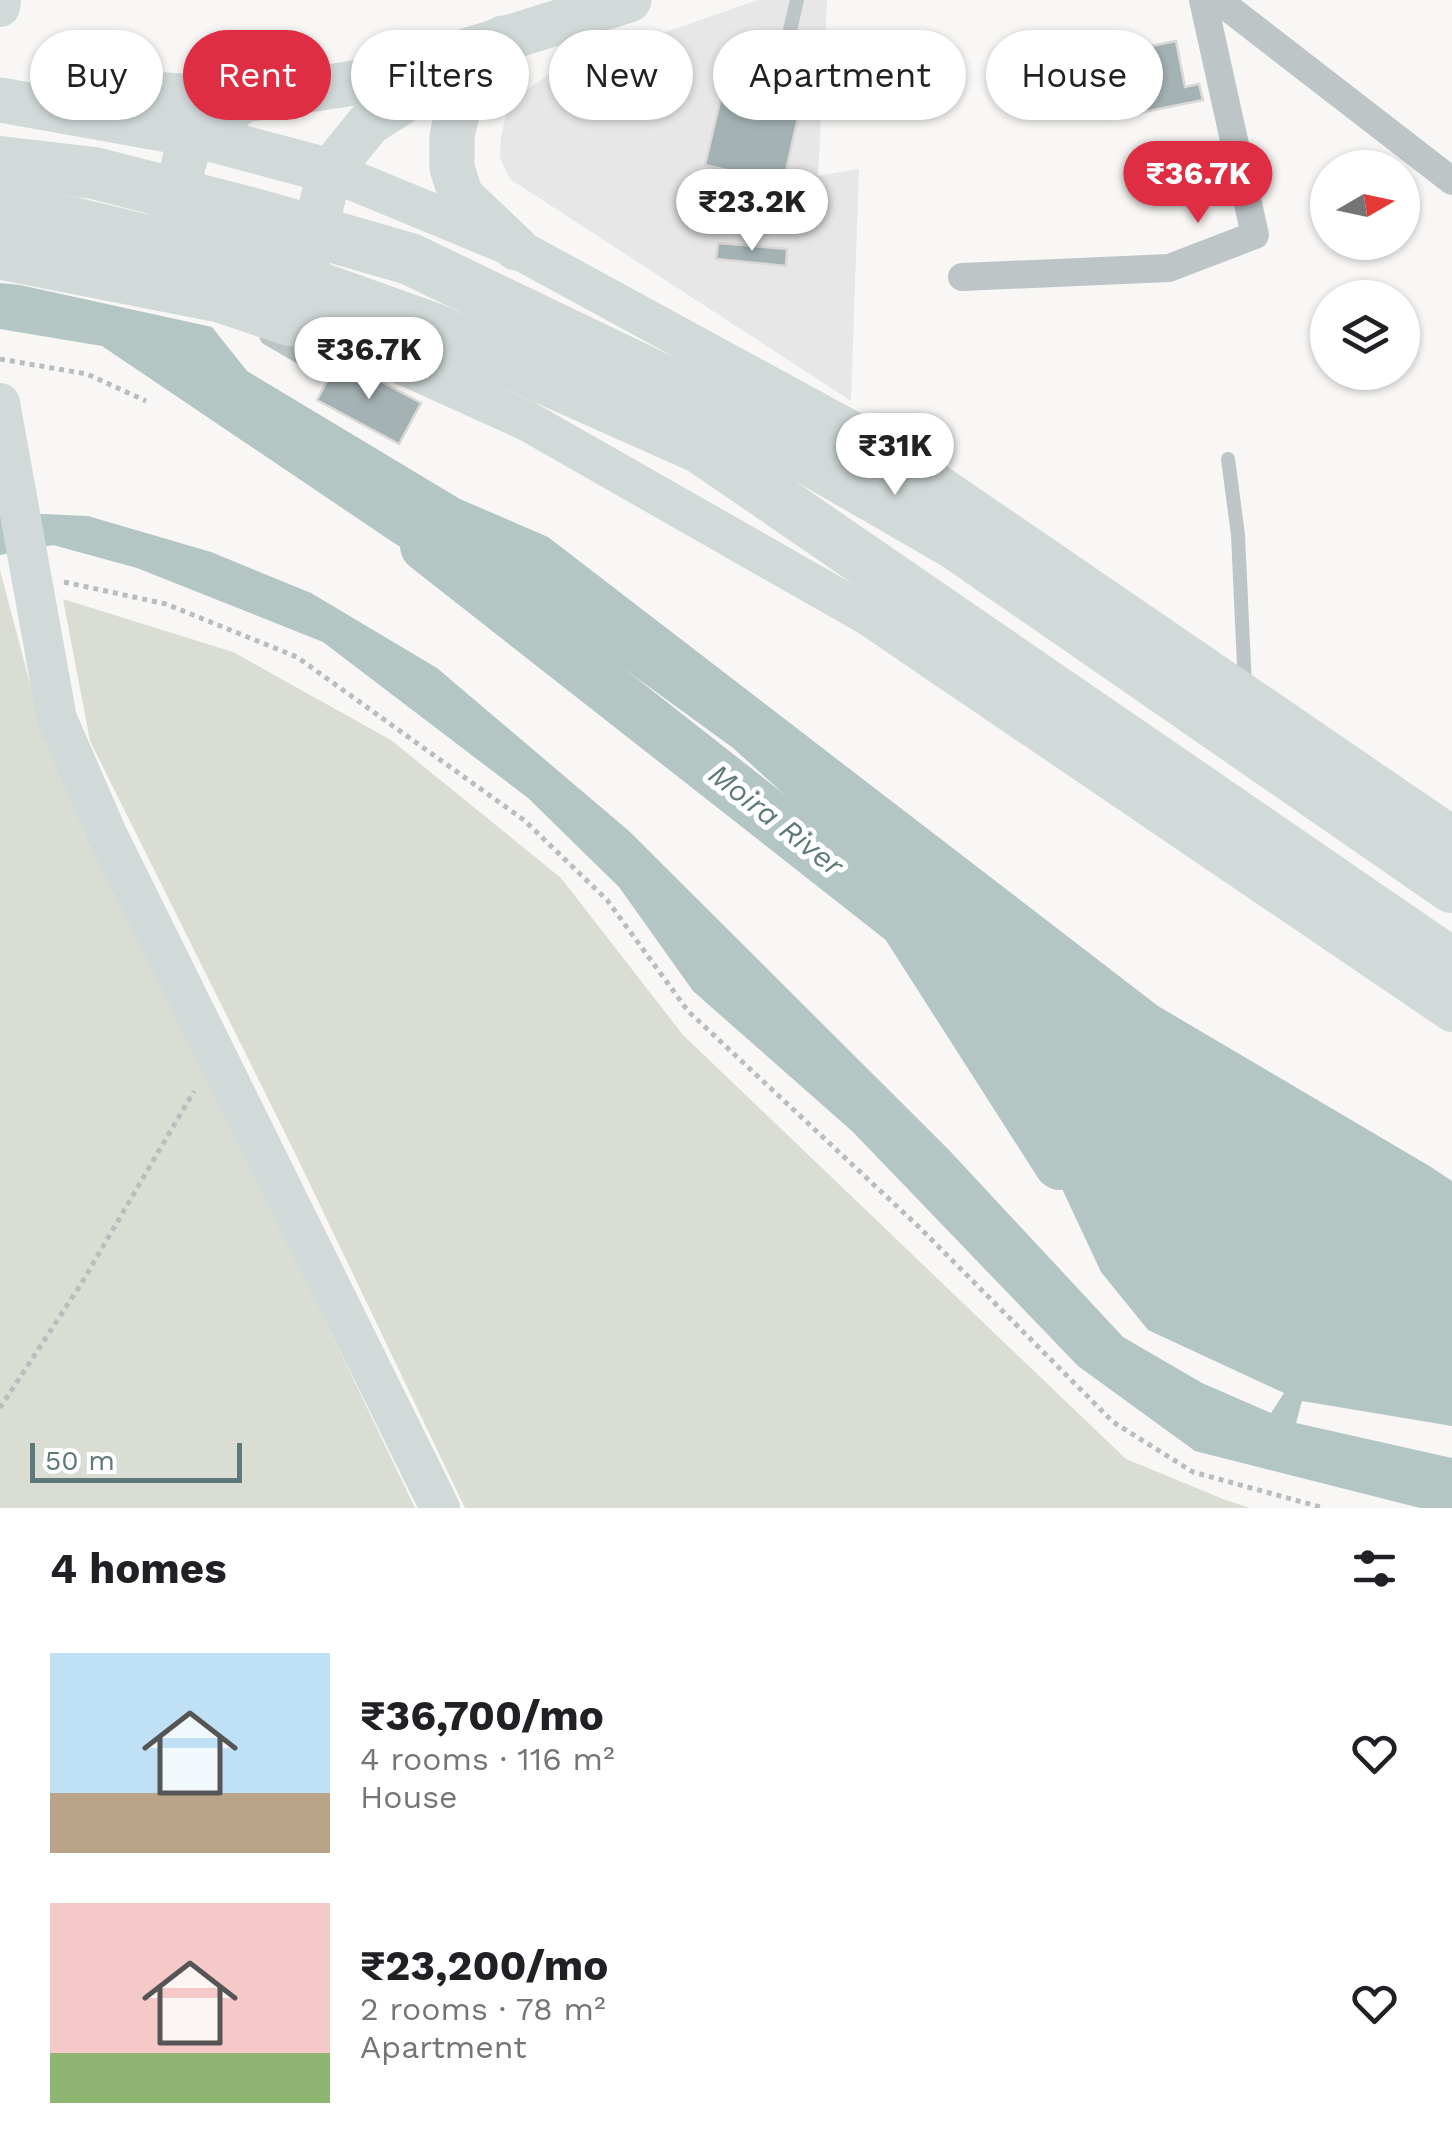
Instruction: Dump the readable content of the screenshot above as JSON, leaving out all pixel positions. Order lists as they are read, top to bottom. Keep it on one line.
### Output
{"water":["Moira River"],"scale_bar":"50 m","north":"right","page":{"chip":["Buy","Rent","Filters","New","Apartment","House"],"price":["₹36.7K","₹23.2K","₹36.7K","₹31K"],"scale":"50 m","heading":"4 homes","list":[{"name":"₹36,700/mo","note":"4 rooms · 116 m² · House"},{"name":"₹23,200/mo","note":"2 rooms · 78 m² · Apartment"}]}}
